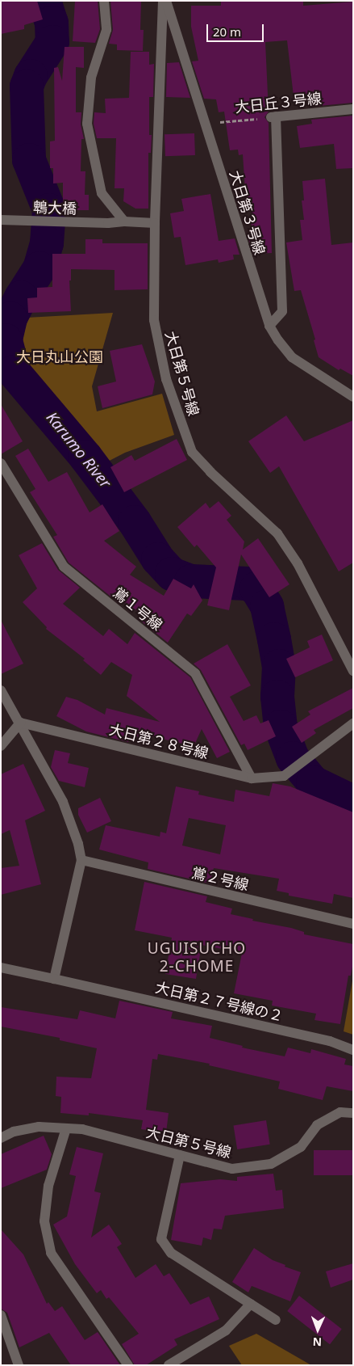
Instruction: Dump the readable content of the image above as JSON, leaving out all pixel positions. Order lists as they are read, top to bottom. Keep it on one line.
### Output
{"streets":{"street":["大日丘３号線","鵯大橋","大日第３号線","大日第５号線","鴬１号線","大日第２８号線","鴬２号線","大日第２７号線の２"]},"crossings":[["大日丘３号線","大日第３号線"],["鵯大橋","大日第５号線"],["鴬１号線","大日第２８号線"]],"districts":["UGUISUCHO 2-CHOME"],"water":["Karumo River"],"parks":["大日丸山公園"],"scale_bar":"20 m","north":"bottom"}
